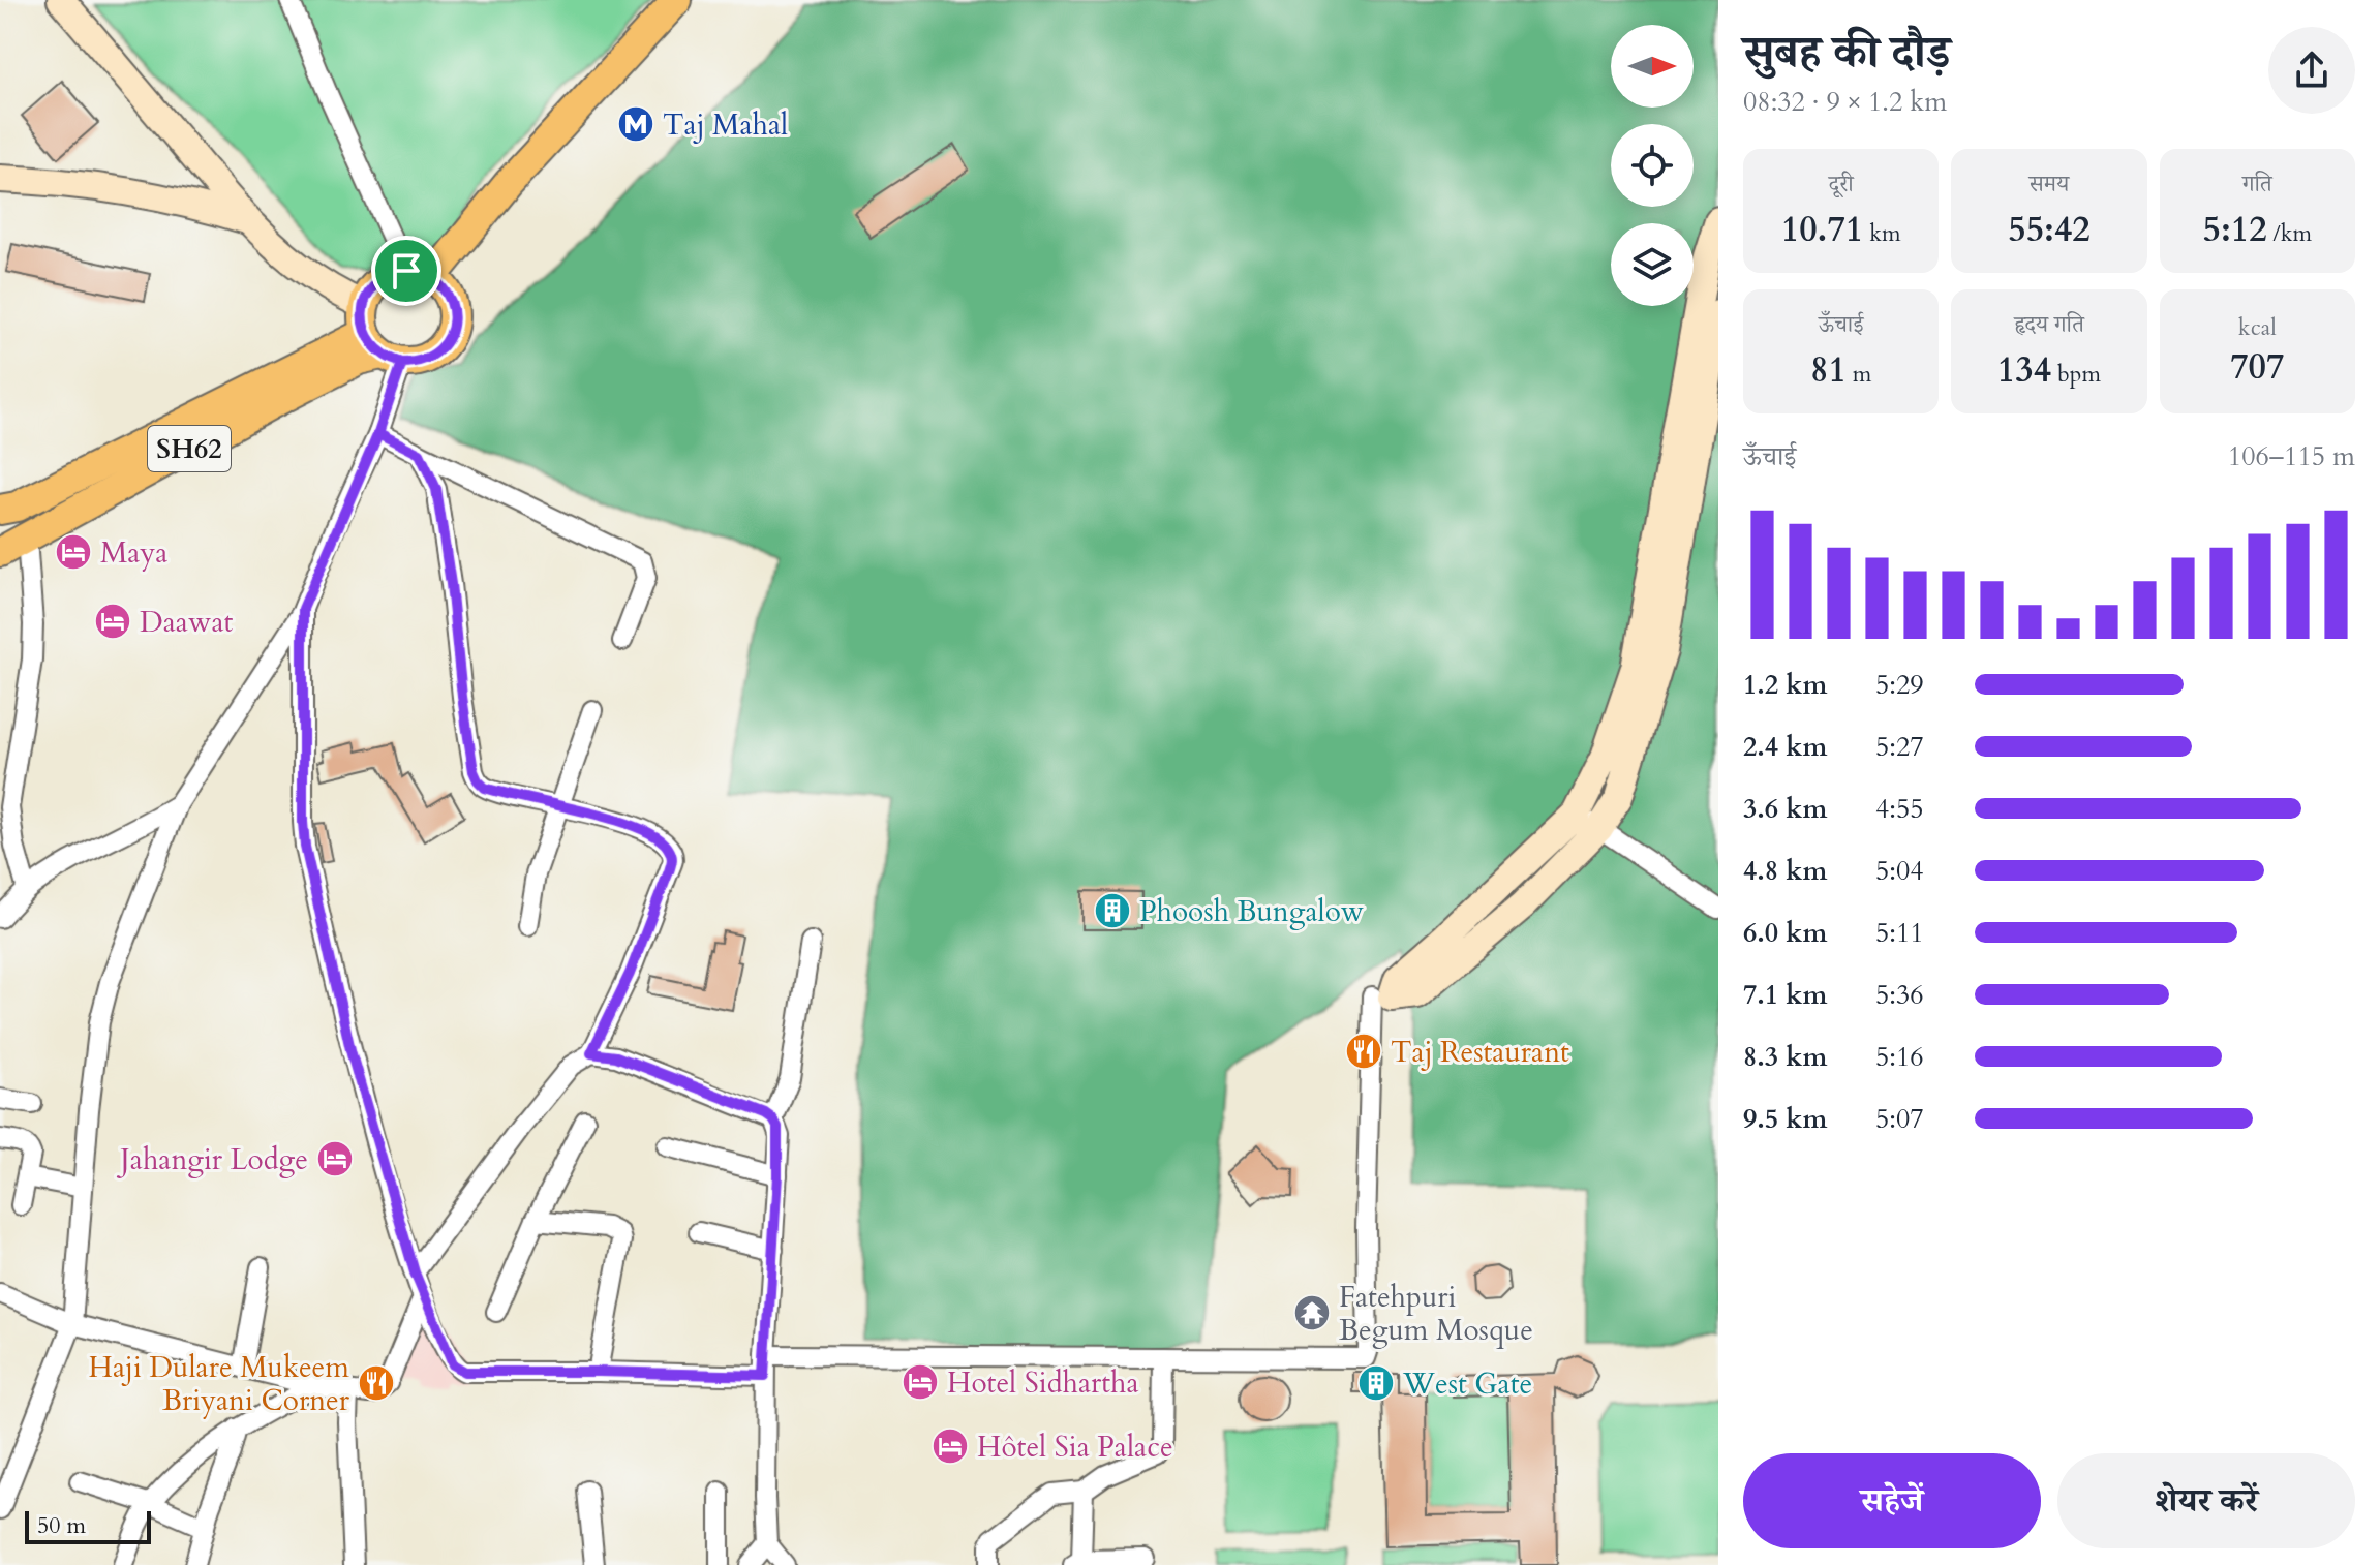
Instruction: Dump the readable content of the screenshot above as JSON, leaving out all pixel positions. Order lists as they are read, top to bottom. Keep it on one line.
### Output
{"streets":{"main road":["SH62"]},"places":{"metro station":["Taj Mahal"],"hotel":["Maya","Daawat","Jahangir Lodge","Hotel Sidhartha","Hôtel Sia Palace"],"building":["Phoosh Bungalow","West Gate"],"restaurant":["Taj Restaurant","Haji Dulare Mukeem Briyani Corner"],"temple":["Fatehpuri Begum Mosque"]},"scale_bar":"50 m","north":"right","page":{"heading":["सुबह की दौड़","08:32 · 9 × 1.2 km"],"stats":[["दूरी","10.71 km"],["समय","55:42"],["गति","5:12 /km"],["ऊँचाई","81 m"],["हृदय गति","134 bpm"],["kcal","707"]],"chart":["ऊँचाई","106–115 m"],"list":[{"name":"1.2 km","note":"5:29"},{"name":"2.4 km","note":"5:27"},{"name":"3.6 km","note":"4:55"},{"name":"4.8 km","note":"5:04"},{"name":"6.0 km","note":"5:11"},{"name":"7.1 km","note":"5:36"},{"name":"8.3 km","note":"5:16"},{"name":"9.5 km","note":"5:07"}],"buttons":["सहेजें","शेयर करें"],"scale":"50 m"}}
